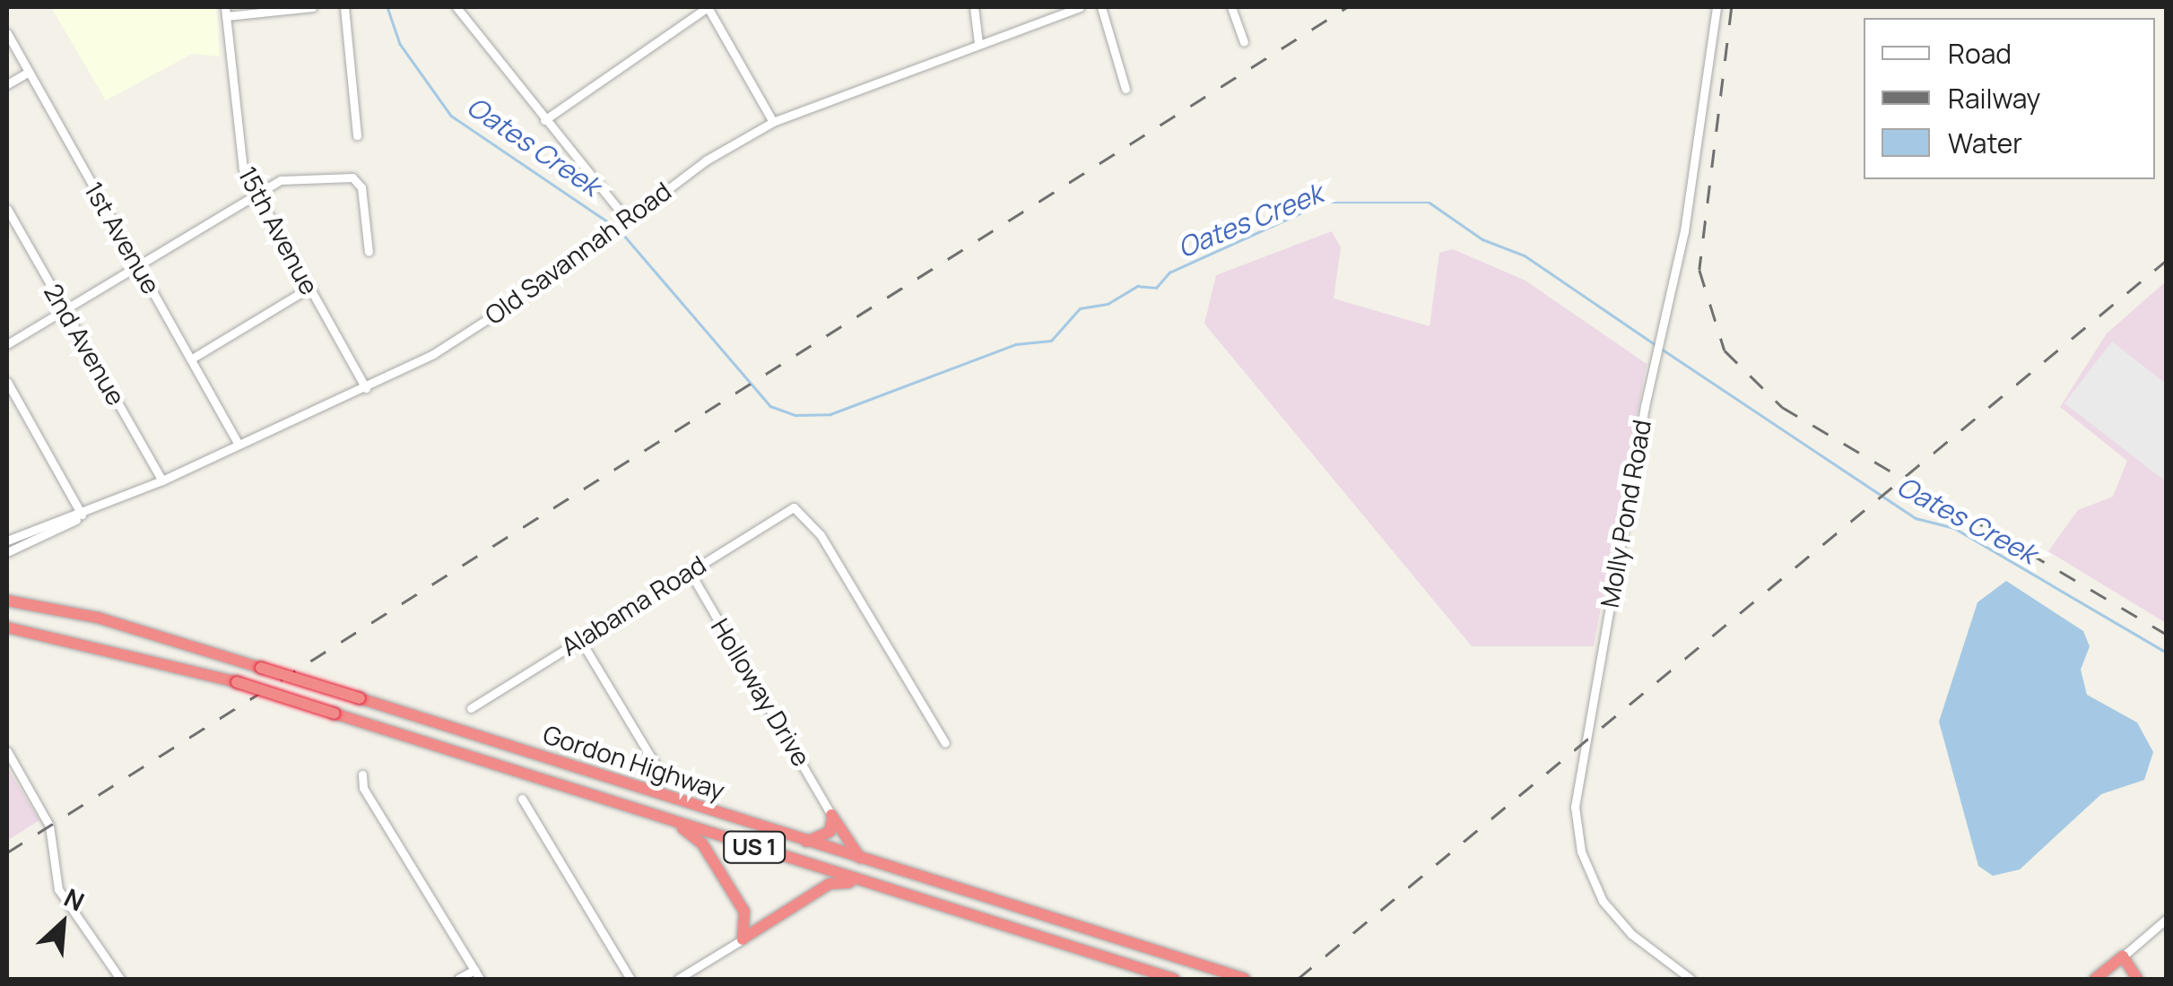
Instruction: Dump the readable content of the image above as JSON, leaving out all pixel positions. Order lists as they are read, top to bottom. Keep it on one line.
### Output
{"streets":{"highway":["Gordon Highway","US 1"],"street":["15th Avenue","1st Avenue","Old Savannah Road","2nd Avenue","Molly Pond Road","Alabama Road","Holloway Drive"]},"crossings":[["15th Avenue","Old Savannah Road"],["1st Avenue","Old Savannah Road"],["Old Savannah Road","2nd Avenue"],["Alabama Road","Holloway Drive"]],"water":["Oates Creek"],"legend":["Road","Railway","Water"],"north":"top right"}
